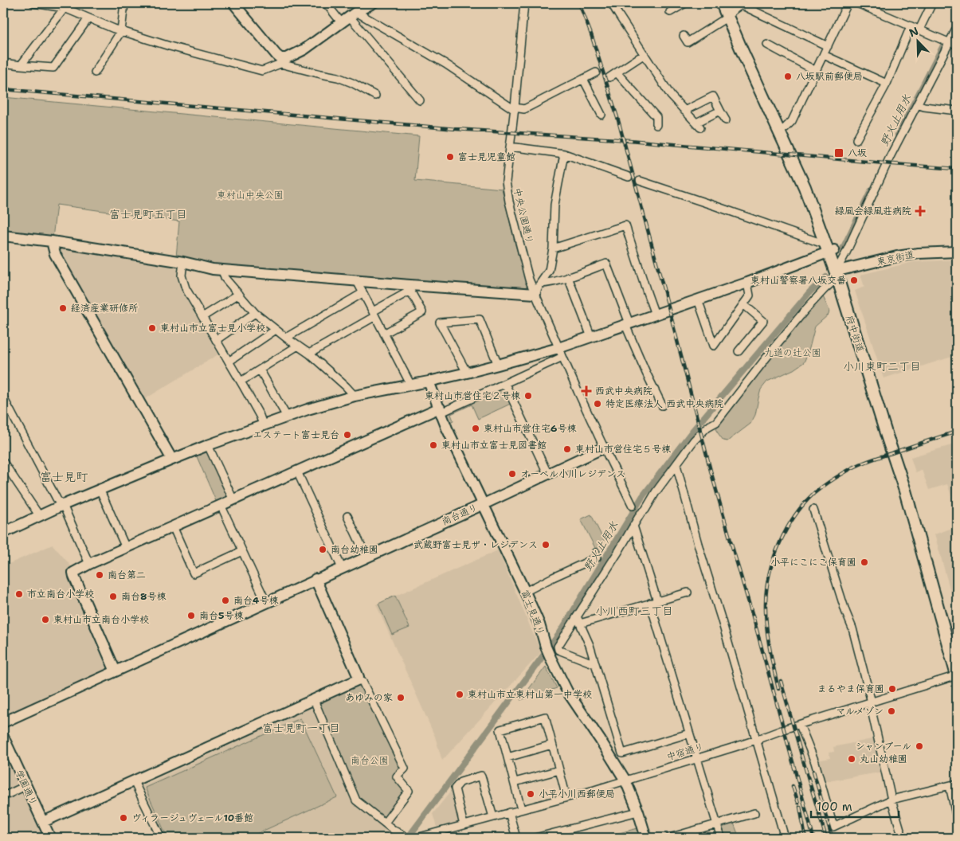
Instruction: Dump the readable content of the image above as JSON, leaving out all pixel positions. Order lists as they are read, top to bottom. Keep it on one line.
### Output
{"streets":{"main road":["府中街道"],"street":["中央公園通り","東京街道","南台通り","富士見通り","中宿通り","学園通り"]},"crossings":[["中央公園通り","南台通り"],["東京街道","府中街道"],["府中街道","中宿通り"],["南台通り","富士見通り"],["富士見通り","中宿通り"]],"districts":["富士見町五丁目","小川東町二丁目","富士見町","小川西町三丁目","富士見町一丁目"],"water":["野火止用水"],"parks":["東村山中央公園","九道の辻公園","南台公園"],"places":{"other":["八坂駅前郵便局","富士見児童館","東村山警察署八坂交番","経済産業研修所","東村山市立富士見小学校","東村山市営住宅２号棟","特定医療法人 西武中央病院","東村山市営住宅6号棟","エステート富士見台","東村山市立富士見図書館","東村山市営住宅５号棟","オーベル小川レジデンス","武蔵野富士見ザ・レジデンス","南台幼稚園","小平にこにこ保育園","南台第二","市立南台小学校","南台8号棟","南台4号棟","南台5号棟","東村山市立南台小学校","まるやま保育園","東村山市立東村山第一中学校","あゆみの家","マルメゾン","シャンブール","丸山幼稚園","小平小川西郵便局","ヴィラージュヴェール10番館"],"transit":["八坂"],"health":["緑風会緑風荘病院","西武中央病院"]},"scale_bar":"100 m","north":"top left"}
